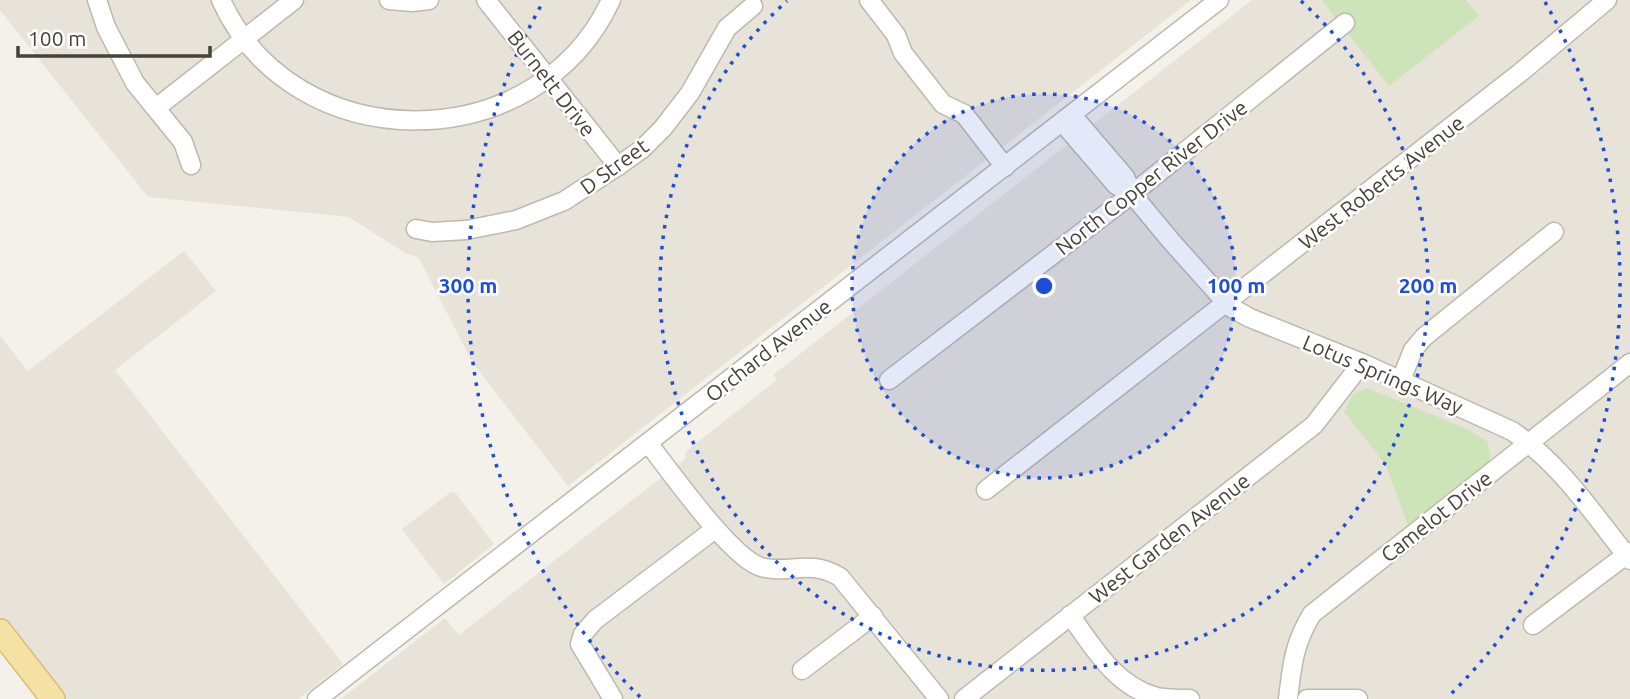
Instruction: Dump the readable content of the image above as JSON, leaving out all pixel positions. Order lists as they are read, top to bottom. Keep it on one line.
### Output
{"streets":{"street":["Burnett Drive","D Street","North Copper River Drive","West Roberts Avenue","Orchard Avenue","Lotus Springs Way","Camelot Drive","West Garden Avenue"]},"crossings":[["Burnett Drive","D Street"],["North Copper River Drive","Lotus Springs Way"],["West Roberts Avenue","Lotus Springs Way"],["Orchard Avenue","Lotus Springs Way"],["Lotus Springs Way","Camelot Drive"],["Lotus Springs Way","West Garden Avenue"]],"scale_bar":"100 m","rings":["100 m","200 m","300 m"]}
